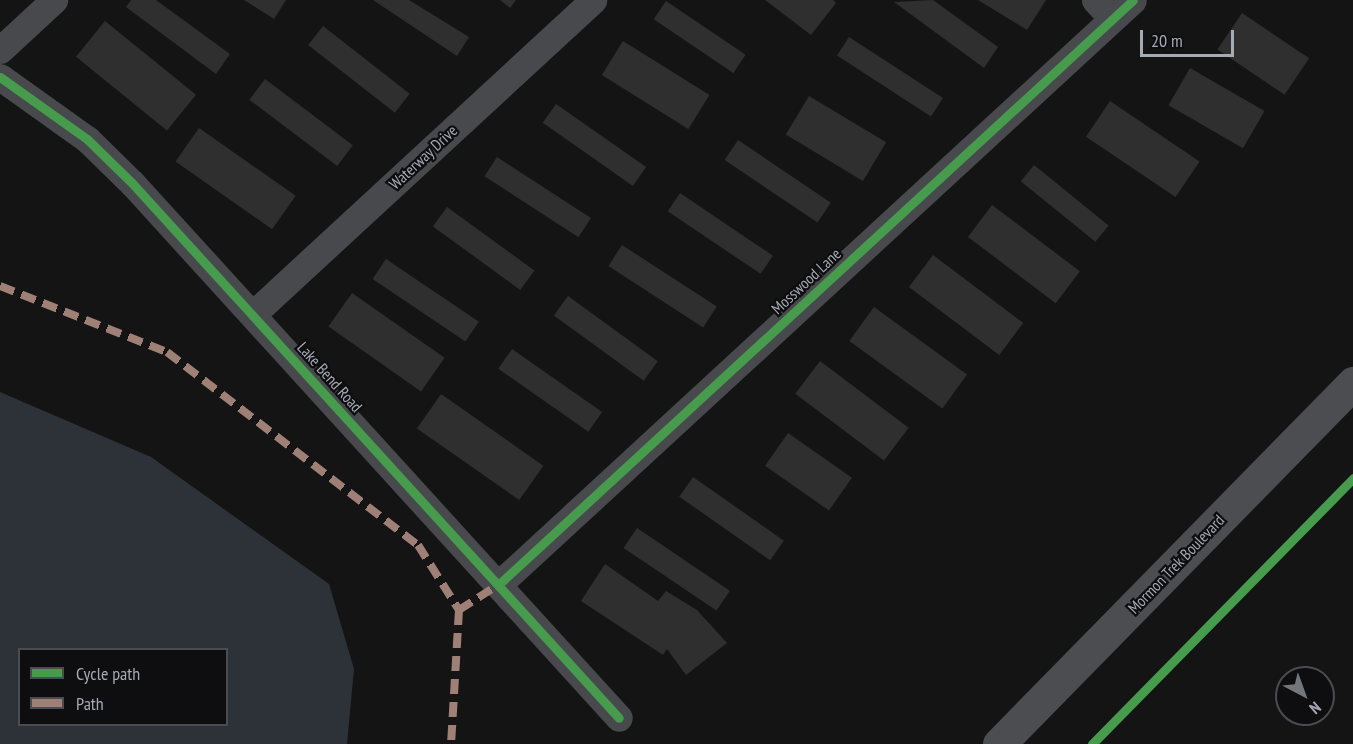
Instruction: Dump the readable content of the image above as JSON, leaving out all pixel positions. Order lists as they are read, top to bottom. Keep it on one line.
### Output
{"streets":{"main road":["Mormon Trek Boulevard"],"street":["Waterway Drive","Mosswood Lane","Lake Bend Road"]},"crossings":[["Waterway Drive","Lake Bend Road"],["Mosswood Lane","Lake Bend Road"]],"legend":["Cycle path","Path"],"scale_bar":"20 m","north":"bottom right"}
